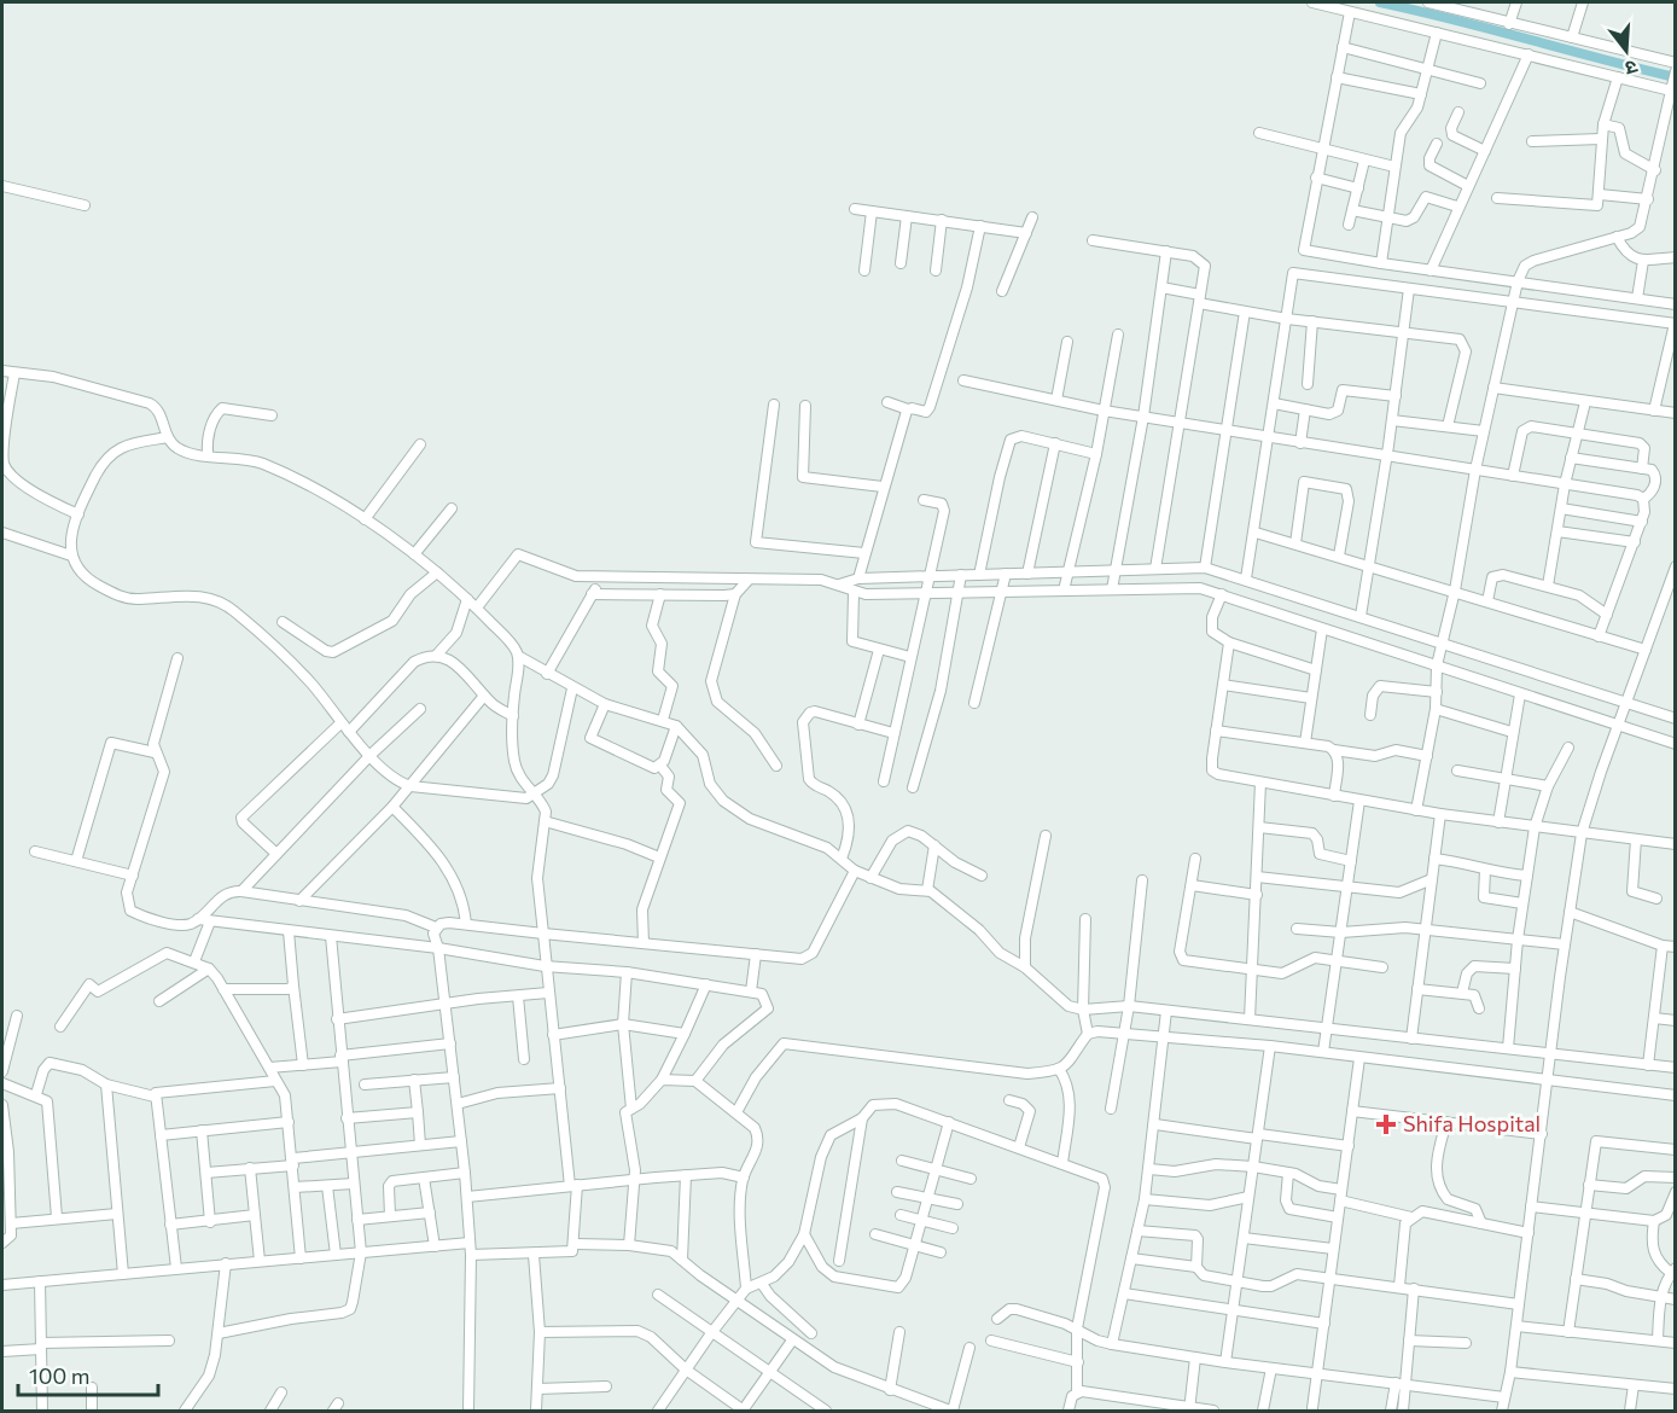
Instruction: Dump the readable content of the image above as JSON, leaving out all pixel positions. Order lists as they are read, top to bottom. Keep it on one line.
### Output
{"places":{"health":["Shifa Hospital"]},"scale_bar":"100 m","north":"bottom"}
